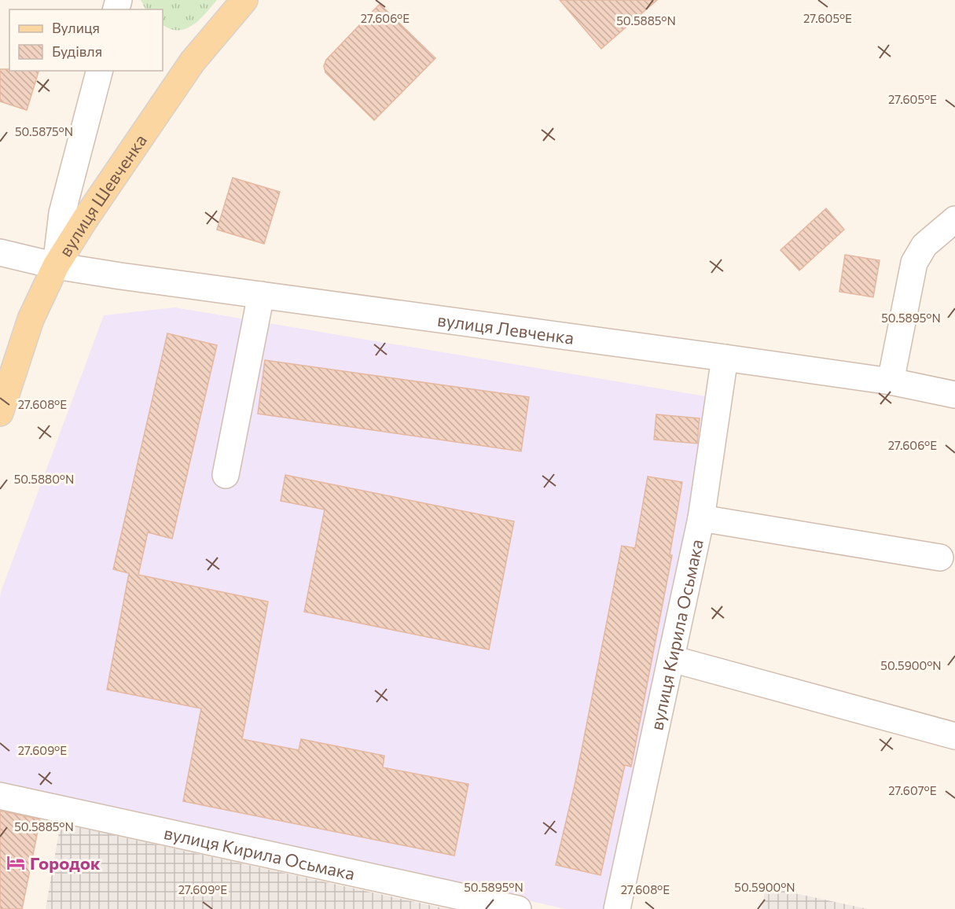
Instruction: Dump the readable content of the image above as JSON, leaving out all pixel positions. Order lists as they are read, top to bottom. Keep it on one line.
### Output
{"streets":{"main road":["вулиця Шевченка"],"street":["вулиця Левченка","вулиця Кирила Осьмака"]},"crossings":[["вулиця Шевченка","вулиця Левченка"],["вулиця Левченка","вулиця Кирила Осьмака"]],"places":{"hotel":["Городок"]},"legend":["Вулиця","Будівля"],"coordinates":["27.606°E","27.605°E","50.5885°N","50.5875°N","50.5895°N","27.608°E","50.5880°N","50.5900°N","27.609°E","27.607°E"]}
